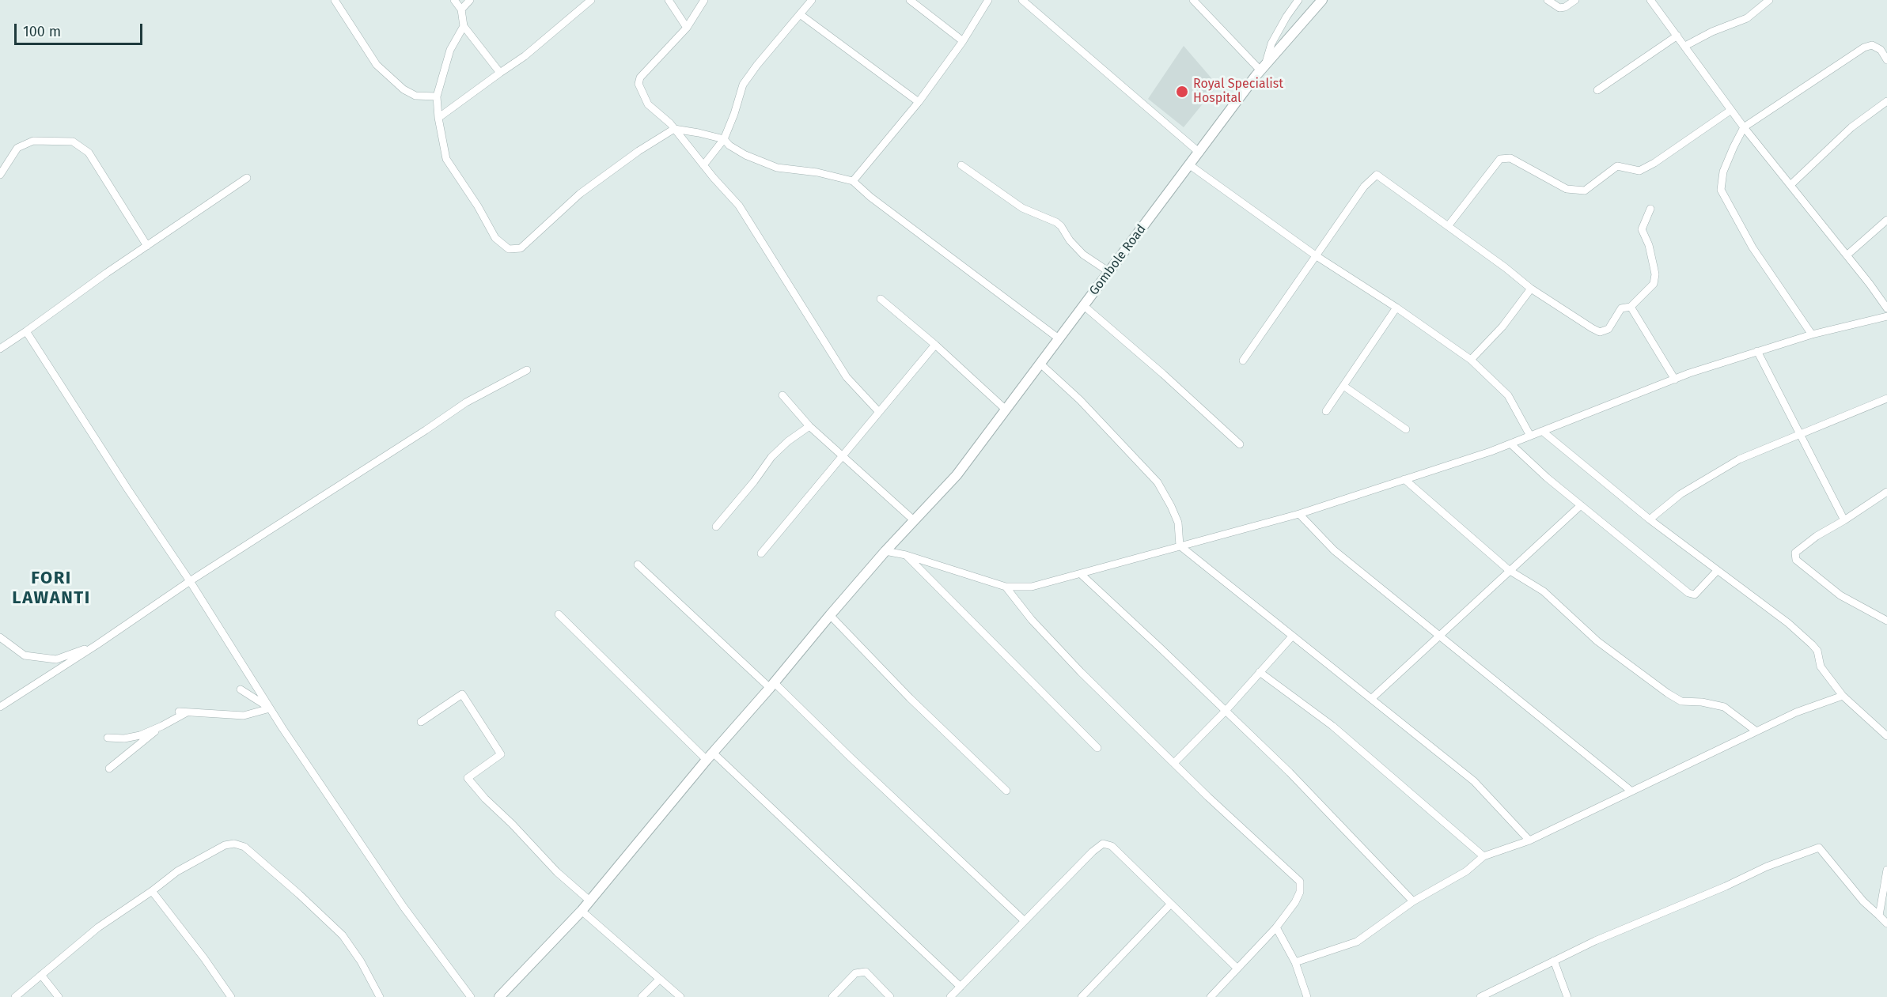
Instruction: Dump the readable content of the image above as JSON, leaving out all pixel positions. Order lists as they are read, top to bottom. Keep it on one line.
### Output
{"streets":{"street":["Gombole Road"]},"districts":["FORI LAWANTI"],"places":["Royal Specialist Hospital"],"scale_bar":"100 m"}
